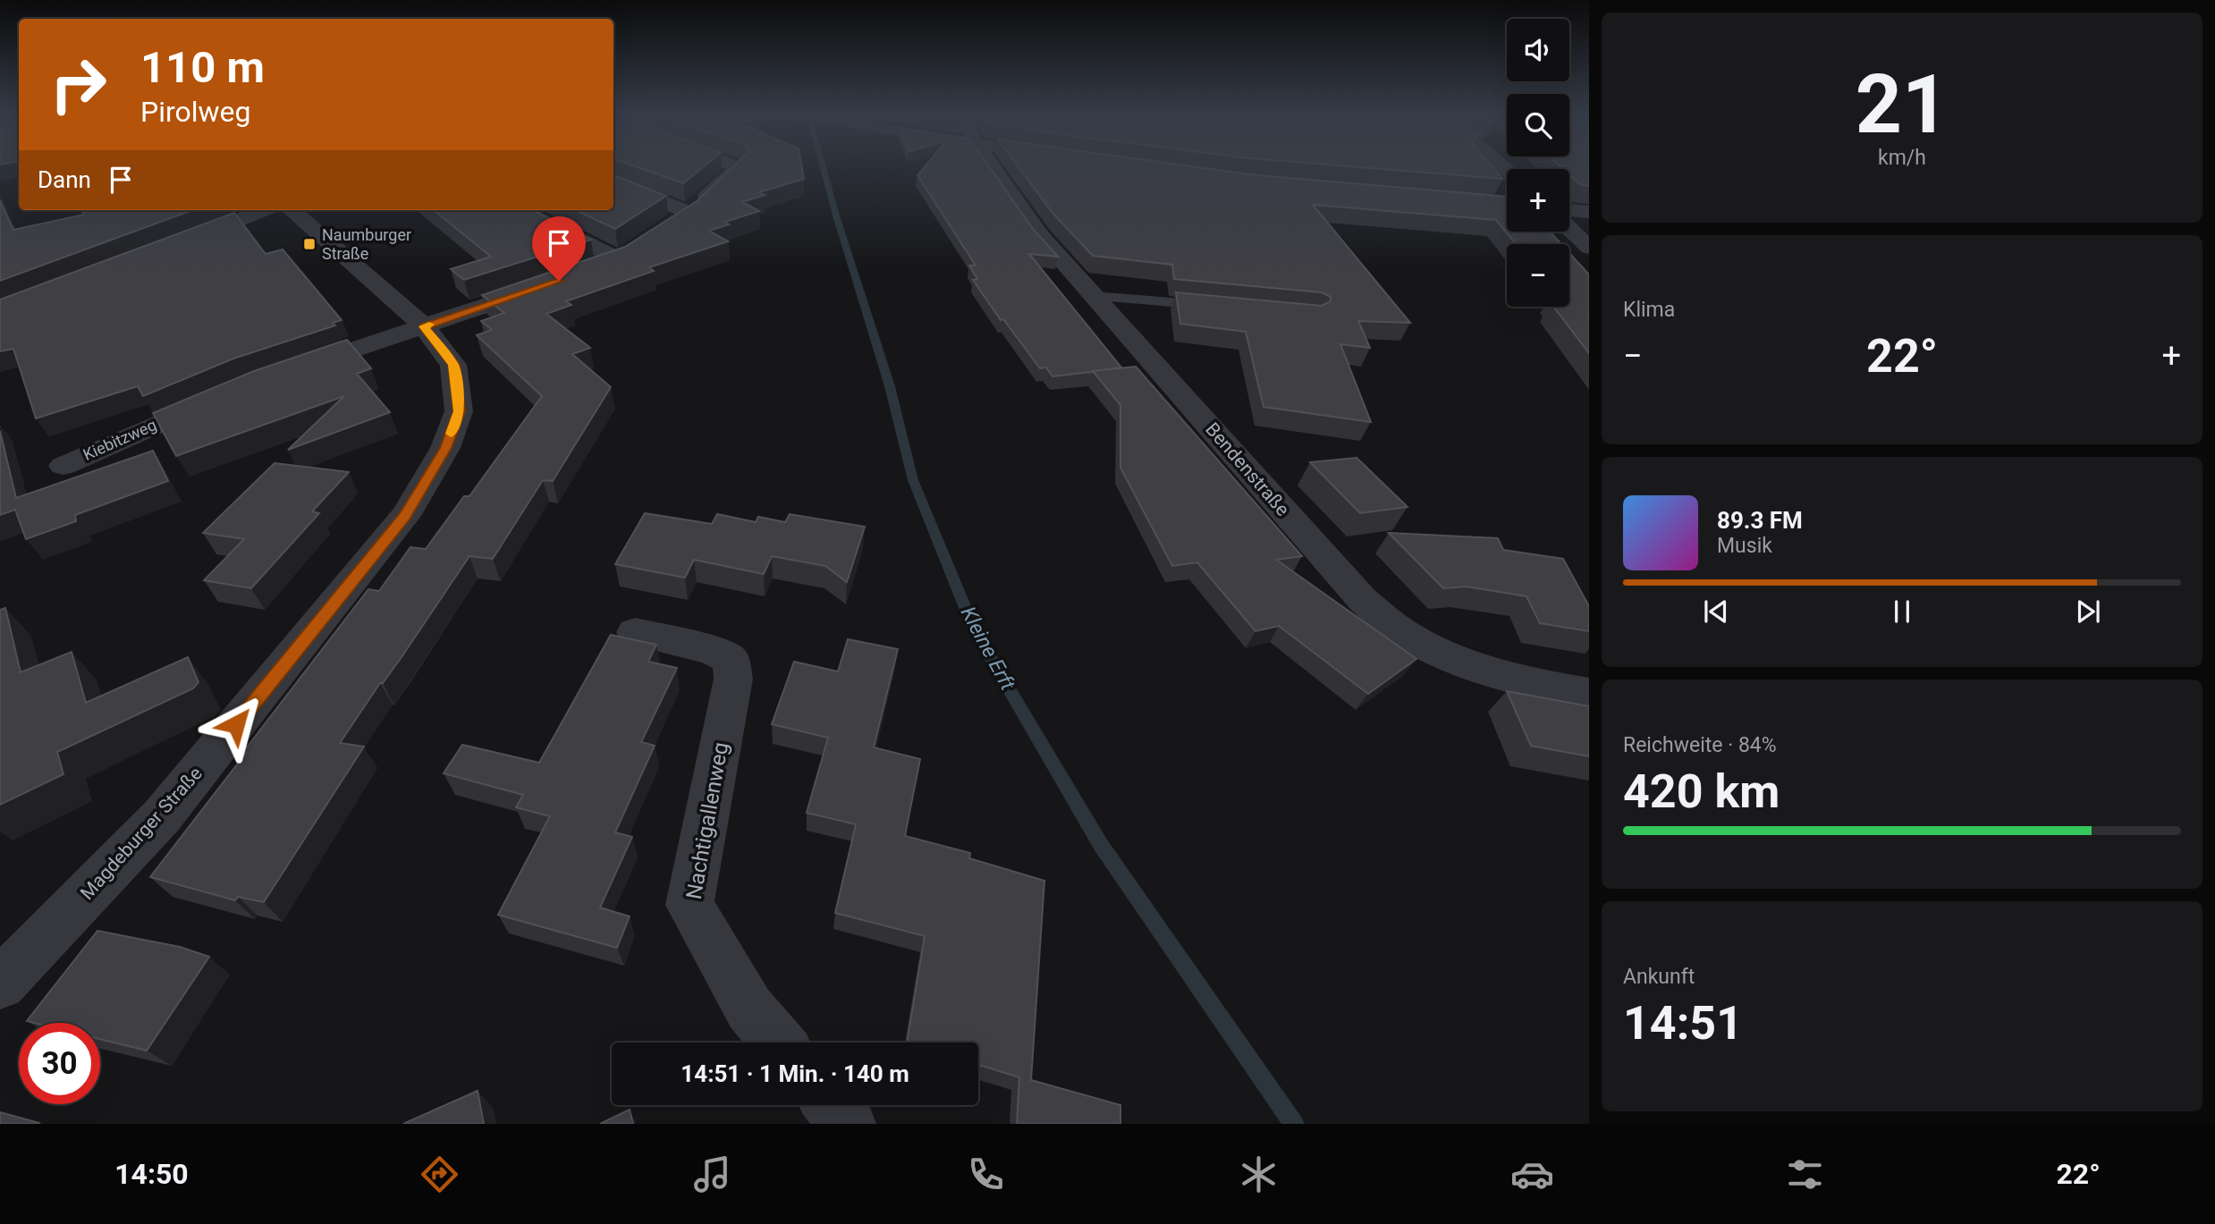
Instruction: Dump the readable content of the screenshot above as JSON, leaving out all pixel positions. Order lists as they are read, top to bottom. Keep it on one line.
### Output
{"streets":{"street":["Kiebitzweg","Bendenstraße","Nachtigallenweg","Magdeburger Straße"]},"water":["Kleine Erft"],"places":{"transit":["Naumburger Straße"]},"page":{"tile":[["21","km/h"],"Klima",["Reichweite · 84%","420 km"],["Ankunft","14:51"]],"map_buttons":["+","−"],"turn":["110 m","Pirolweg"],"then":"Dann","heat":["−","22°","+"],"song":["89.3 FM","Musik"],"limit":"30","trip":"14:51 · 1 Min. · 140 m","tabs":["14:50","22°"]}}
